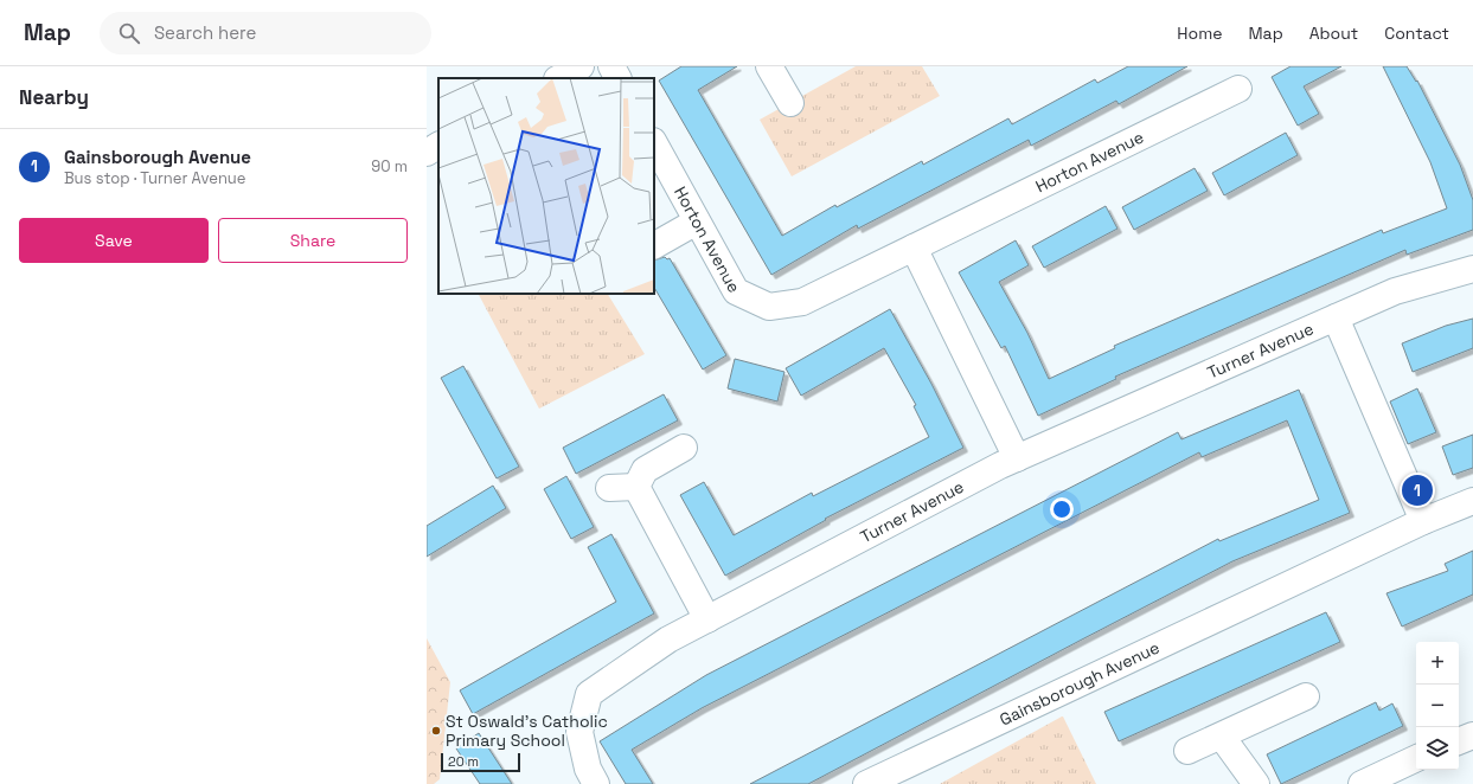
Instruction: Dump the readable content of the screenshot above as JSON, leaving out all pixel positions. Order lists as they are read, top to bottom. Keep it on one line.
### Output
{"streets":{"street":["Horton Avenue","Turner Avenue","Gainsborough Avenue"]},"places":["St Oswald's Catholic Primary School"],"scale_bar":"20 m","page":{"header":"Map","search":"Search here","nav":["Home","Map","About","Contact"],"heading":"Nearby","list":[{"mark":"1","name":"Gainsborough Avenue","note":"Bus stop · Turner Avenue","value":"90 m"}],"buttons":["Save","Share"],"pins":"1","map_buttons":["+","−"],"scale":"20 m"}}
